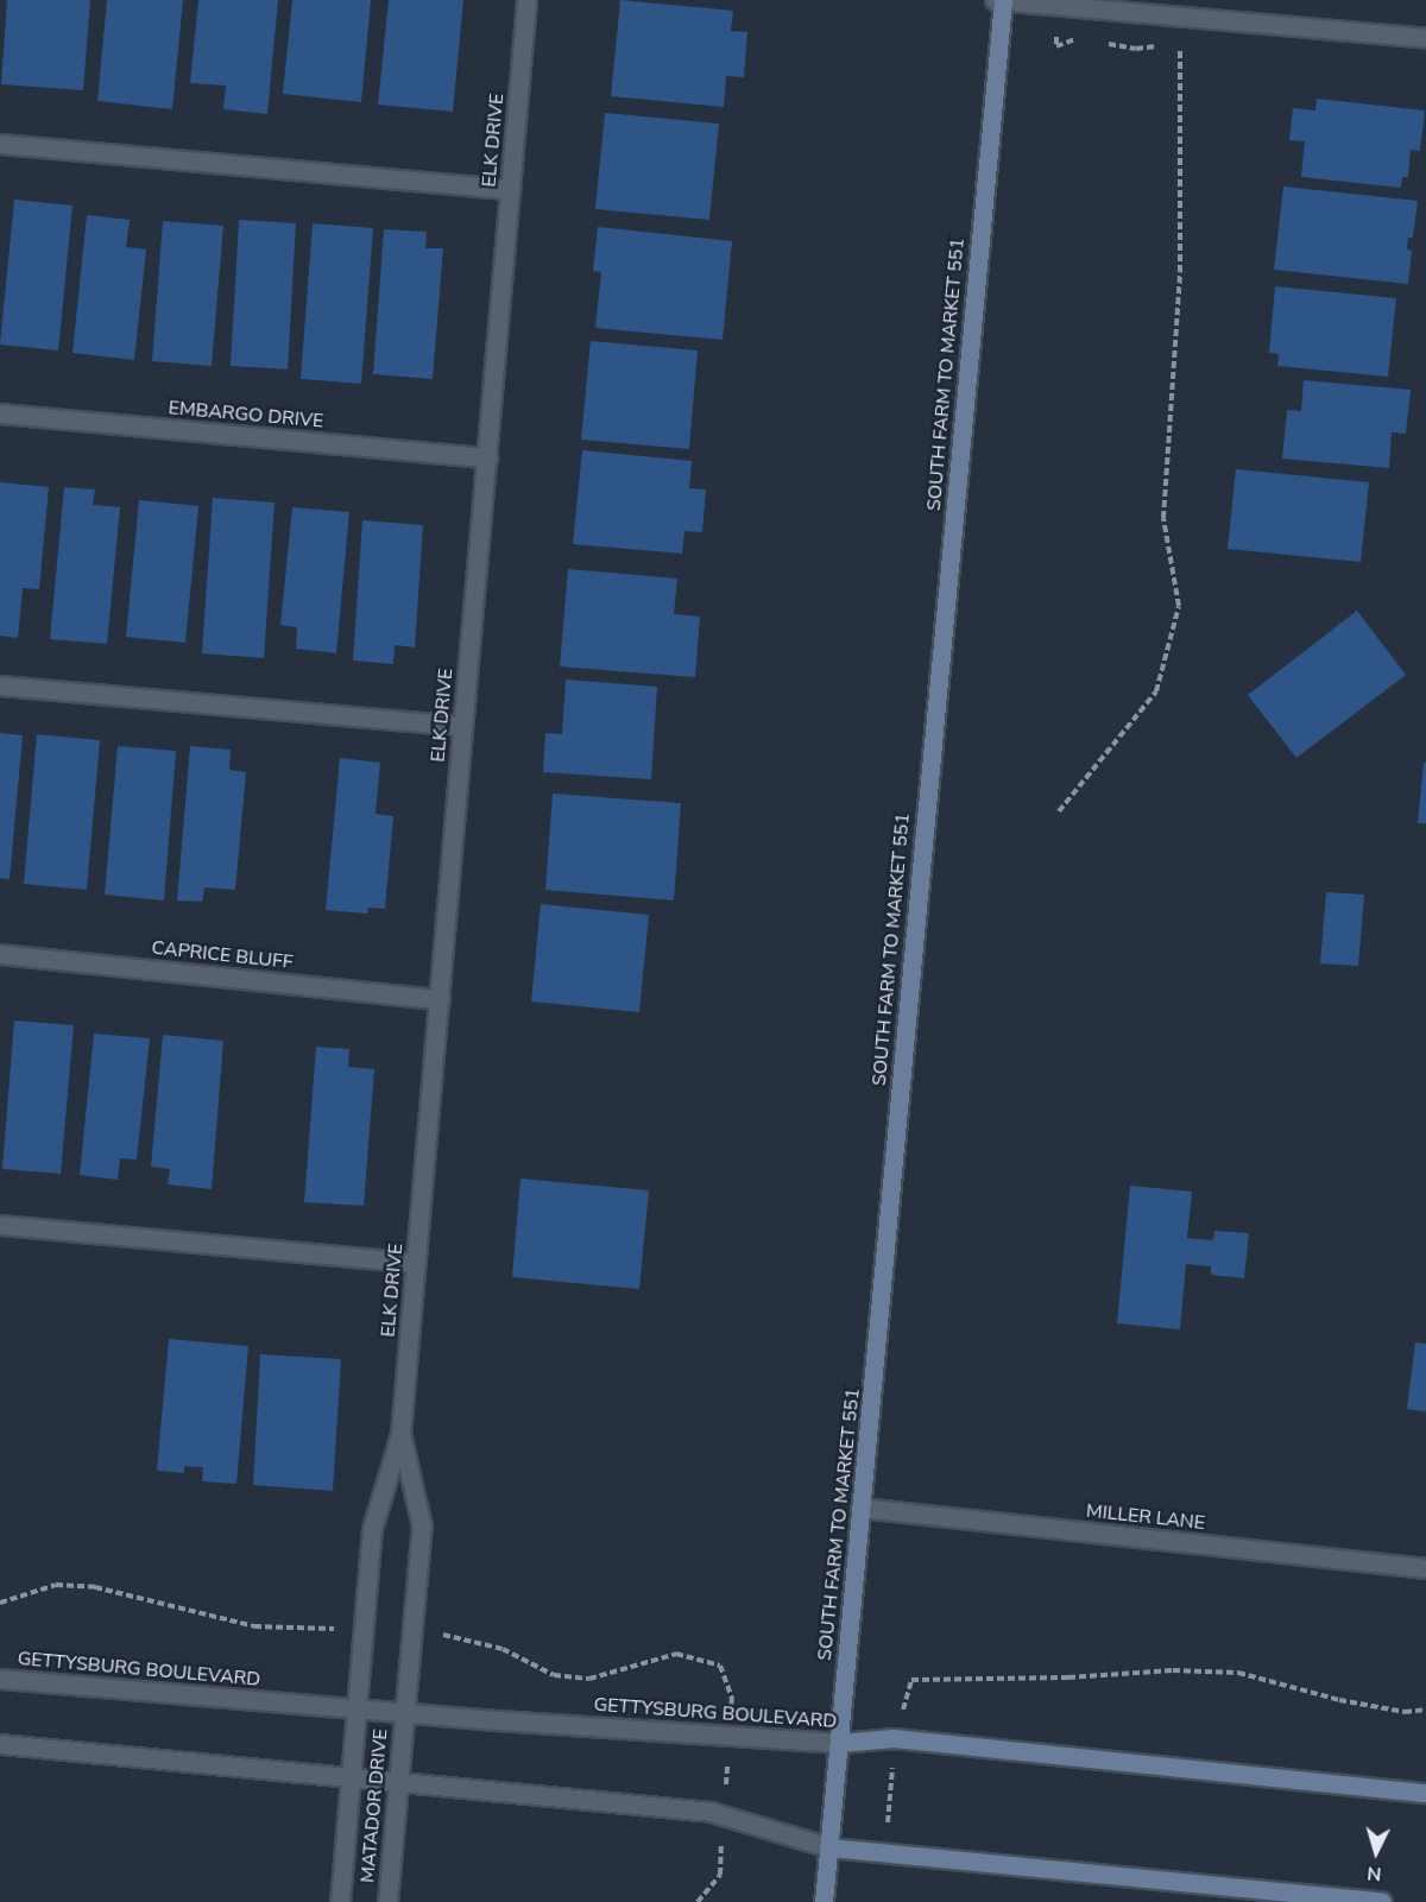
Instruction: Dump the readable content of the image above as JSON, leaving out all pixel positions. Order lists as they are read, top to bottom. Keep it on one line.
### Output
{"streets":{"main road":["SOUTH FARM TO MARKET 551","GETTYSBURG BOULEVARD"],"street":["ELK DRIVE","EMBARGO DRIVE","CAPRICE BLUFF","MILLER LANE","MATADOR DRIVE"]},"crossings":[["ELK DRIVE","EMBARGO DRIVE"],["ELK DRIVE","CAPRICE BLUFF"],["ELK DRIVE","GETTYSBURG BOULEVARD"],["ELK DRIVE","MATADOR DRIVE"],["SOUTH FARM TO MARKET 551","MILLER LANE"],["SOUTH FARM TO MARKET 551","GETTYSBURG BOULEVARD"],["GETTYSBURG BOULEVARD","MATADOR DRIVE"]],"north":"bottom"}
